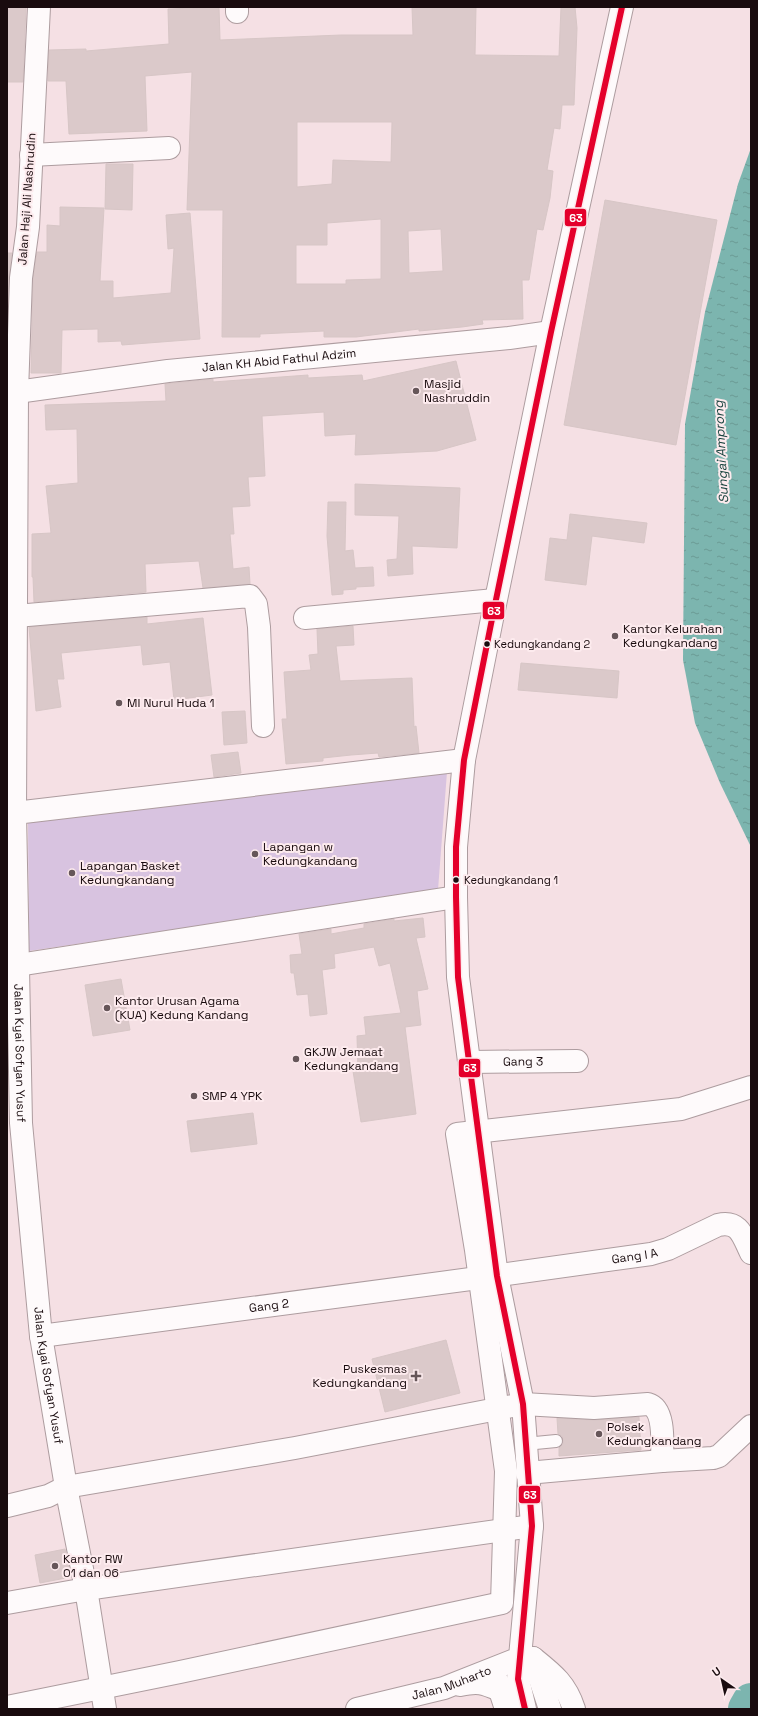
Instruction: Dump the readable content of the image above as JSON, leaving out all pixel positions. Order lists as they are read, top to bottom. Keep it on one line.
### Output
{"streets":{"street":["Jalan Haji Ali Nashrudin","Jalan KH Abid Fathul Adzim","Jalan Kyai Sofyan Yusuf","Gang 3","Gang I A","Gang 2","Jalan Muharto"]},"crossings":[["Jalan Haji Ali Nashrudin","Jalan KH Abid Fathul Adzim"],["Jalan Haji Ali Nashrudin","Jalan Kyai Sofyan Yusuf"],["Jalan KH Abid Fathul Adzim","Jalan Kyai Sofyan Yusuf"],["Jalan Kyai Sofyan Yusuf","Gang 2"],["Gang I A","Gang 2"]],"water":["Sungai Amprong"],"places":{"other":["Masjid Nashruddin","Kantor Kelurahan Kedungkandang","Kedungkandang 2","MI Nurul Huda 1","Lapangan w Kedungkandang","Lapangan Basket Kedungkandang","Kedungkandang 1","Kantor Urusan Agama (KUA) Kedung Kandang","GKJW Jemaat Kedungkandang","SMP 4 YPK","Polsek Kedungkandang","Kantor RW 01 dan 06"],"health":["Puskesmas Kedungkandang"]},"lines":["transit line 63"],"north":"top left"}
